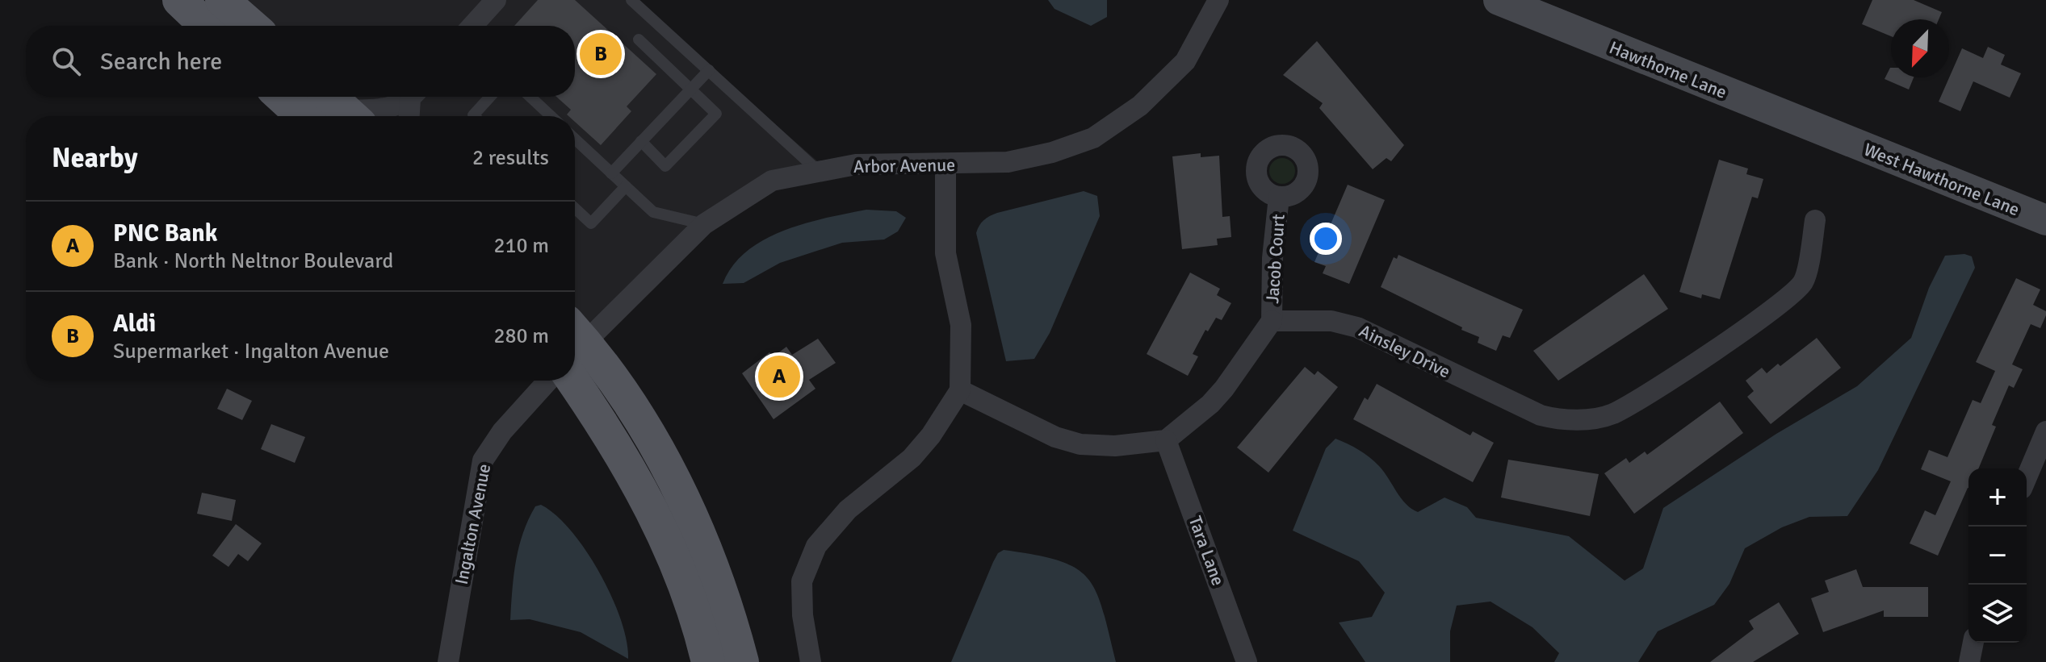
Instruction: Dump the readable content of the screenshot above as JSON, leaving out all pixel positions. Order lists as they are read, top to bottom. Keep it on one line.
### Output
{"streets":{"street":["Hawthorne Lane","Arbor Avenue","West Hawthorne Lane","Jacob Court","Ainsley Drive","Ingalton Avenue","Tara Lane"]},"crossings":[["Hawthorne Lane","West Hawthorne Lane"],["Jacob Court","Ainsley Drive"]],"north":"bottom left","page":{"search":"Search here","pins":["B","A"],"heading":["Nearby","2 results"],"list":[{"mark":"A","name":"PNC Bank","note":"Bank · North Neltnor Boulevard","value":"210 m"},{"mark":"B","name":"Aldi","note":"Supermarket · Ingalton Avenue","value":"280 m"}],"map_buttons":["+","−"]}}
